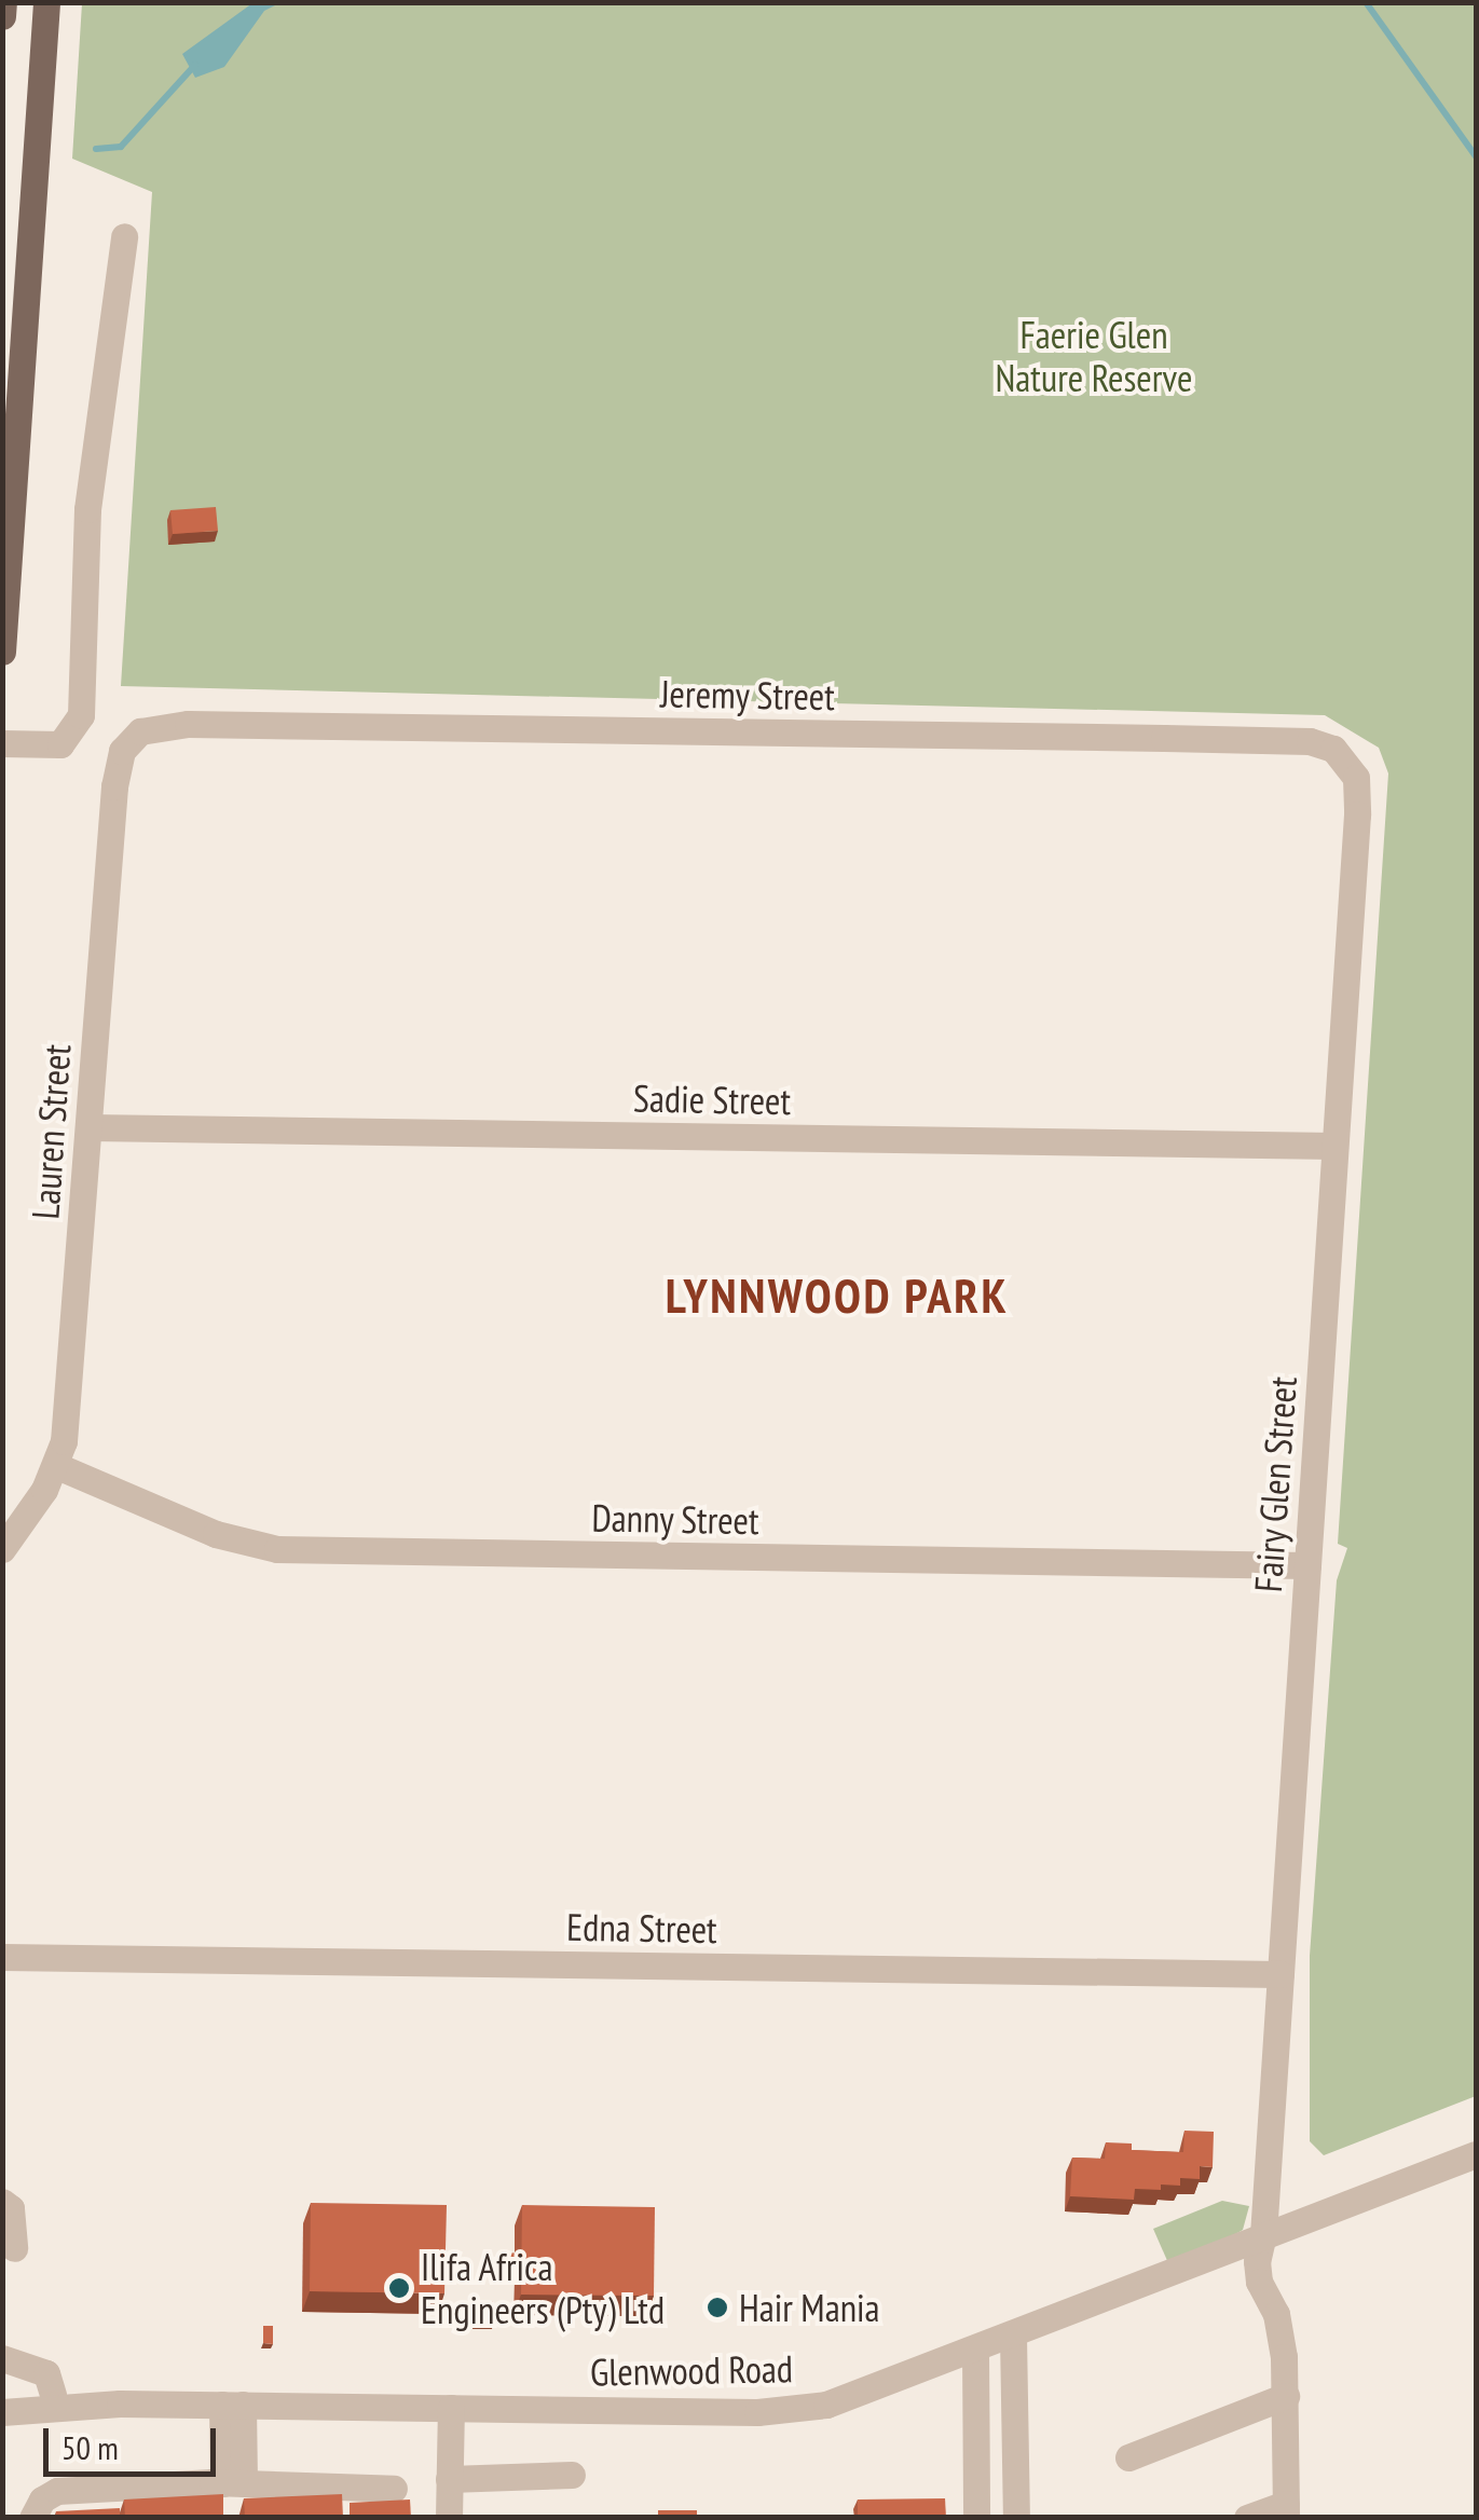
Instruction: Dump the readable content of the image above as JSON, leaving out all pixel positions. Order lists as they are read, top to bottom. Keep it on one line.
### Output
{"streets":{"street":["Jeremy Street","Sadie Street","Lauren Street","Fairy Glen Street","Danny Street","Edna Street","Glenwood Road"]},"crossings":[["Jeremy Street","Lauren Street"],["Jeremy Street","Fairy Glen Street"],["Sadie Street","Lauren Street"],["Sadie Street","Fairy Glen Street"],["Lauren Street","Danny Street"],["Fairy Glen Street","Danny Street"],["Fairy Glen Street","Edna Street"],["Fairy Glen Street","Glenwood Road"]],"districts":["LYNNWOOD PARK"],"parks":["Faerie Glen Nature Reserve"],"places":["Ilifa Africa Engineers (Pty) Ltd","Hair Mania"],"scale_bar":"50 m"}
